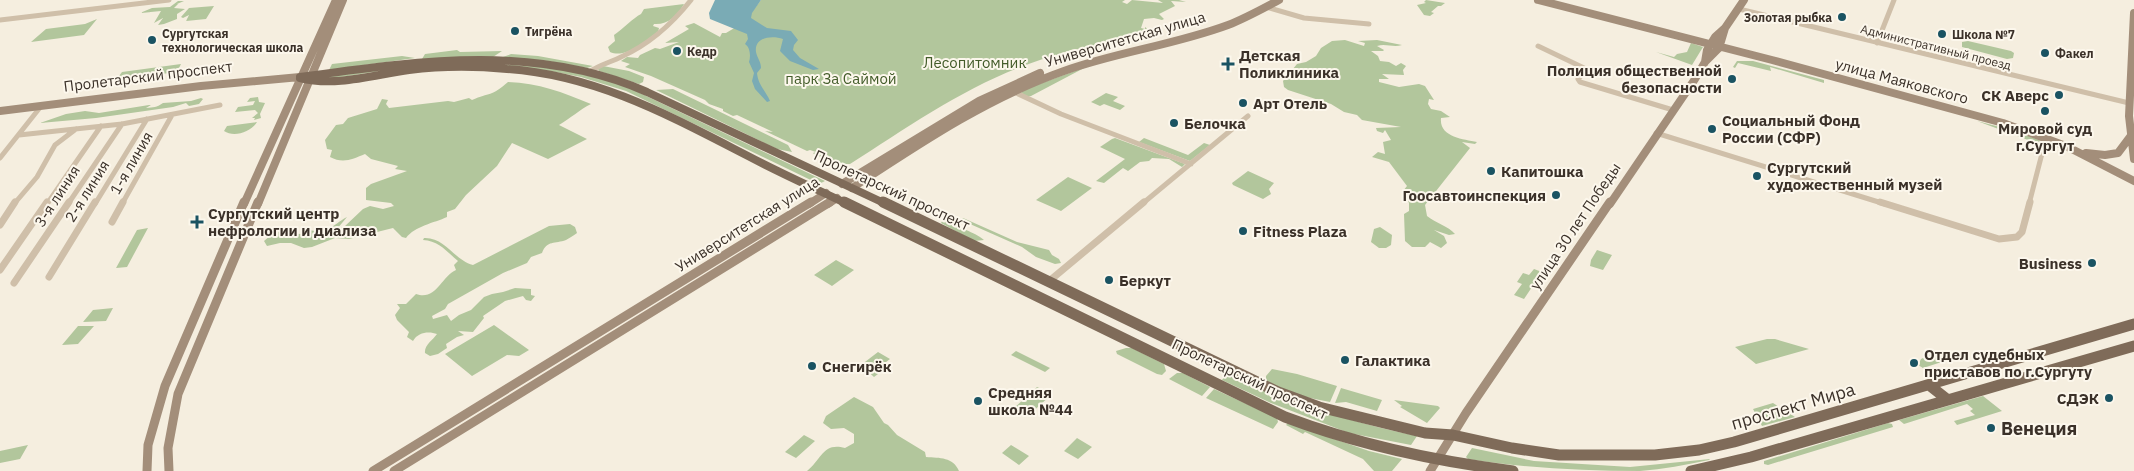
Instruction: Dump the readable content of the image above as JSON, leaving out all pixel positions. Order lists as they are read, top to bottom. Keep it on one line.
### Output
{"streets":{"main road":["Университетская улица","Пролетарский проспект","улица Маяковского","улица 30 лет Победы","проспект Мира"],"street":["Административный проезд","1-я линия","2-я линия","3-я линия"]},"crossings":[["Университетская улица","Пролетарский проспект"],["Административный проезд","улица 30 лет Победы"],["Пролетарский проспект","улица 30 лет Победы"],["Пролетарский проспект","проспект Мира"],["улица Маяковского","улица 30 лет Победы"],["улица 30 лет Победы","проспект Мира"]],"parks":["Лесопитомник","парк За Саймой"],"places":{"other":["Золотая рыбка","Тигрёна","Школа №7","Сургутская технологическая школа","Кедр","Факел","Полиция общественной безопасности","СК Аверс","Арт Отель","Мировой суд г.Сургут","Белочка","Социальный Фонд России (СФР)","Капитошка","Сургутский художественный музей","Гоосавтоинспекция","Fitness Plaza","Business","Беркут","Галактика","Отдел судебных приставов по г.Сургуту","Снегирёк","СДЭК","Средняя школа №44","Венеция"],"health":["Детская Поликлиника","Сургутский центр нефрологии и диализа"]}}
